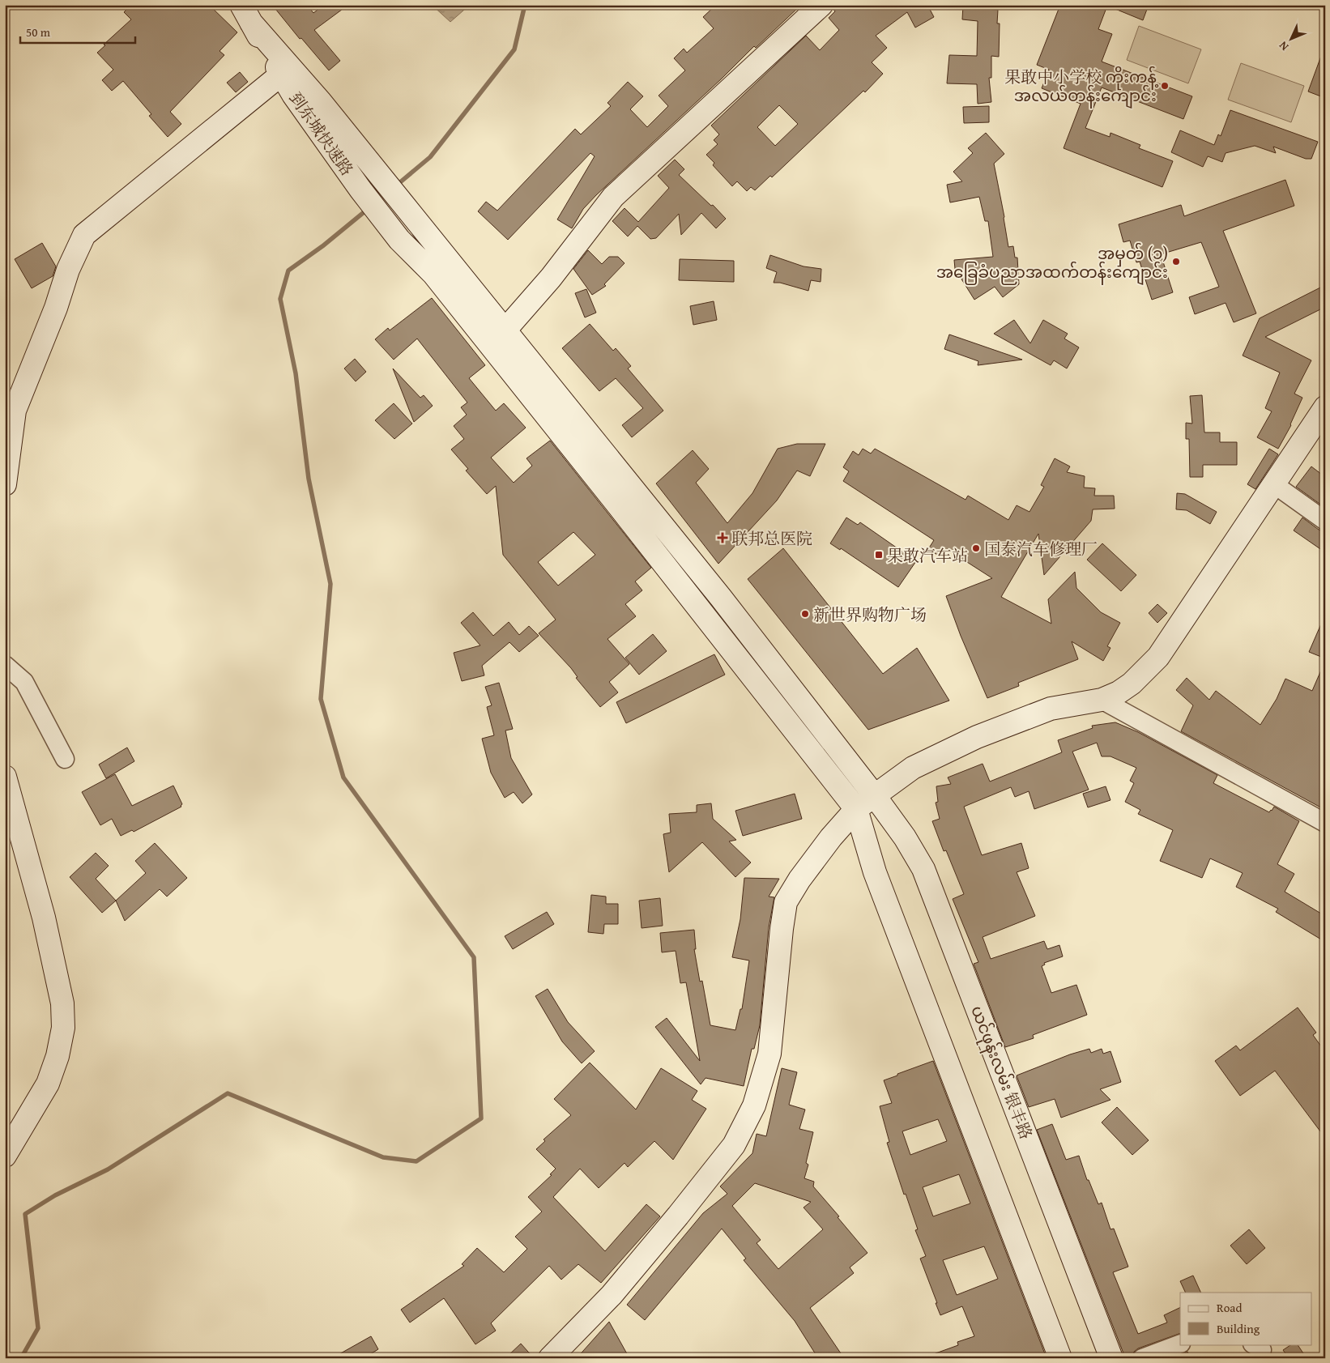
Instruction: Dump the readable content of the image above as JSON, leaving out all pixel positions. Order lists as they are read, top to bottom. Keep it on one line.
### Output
{"streets":{"main road":["到东城快速路","ယင်ဖုန်းလမ်း 银丰路"]},"crossings":[["到东城快速路","ယင်ဖုန်းလမ်း 银丰路"]],"places":{"other":["果敢中小学校 ကိုးကန့် အလယ်တန်းကျောင်း","အမှတ် (၁) အခြေခံပညာအထက်တန်းကျောင်း","国泰汽车修理厂","新世界购物广场"],"health":["联邦总医院"],"transit":["果敢汽车站"]},"legend":["Road","Building"],"scale_bar":"50 m","north":"bottom left"}
